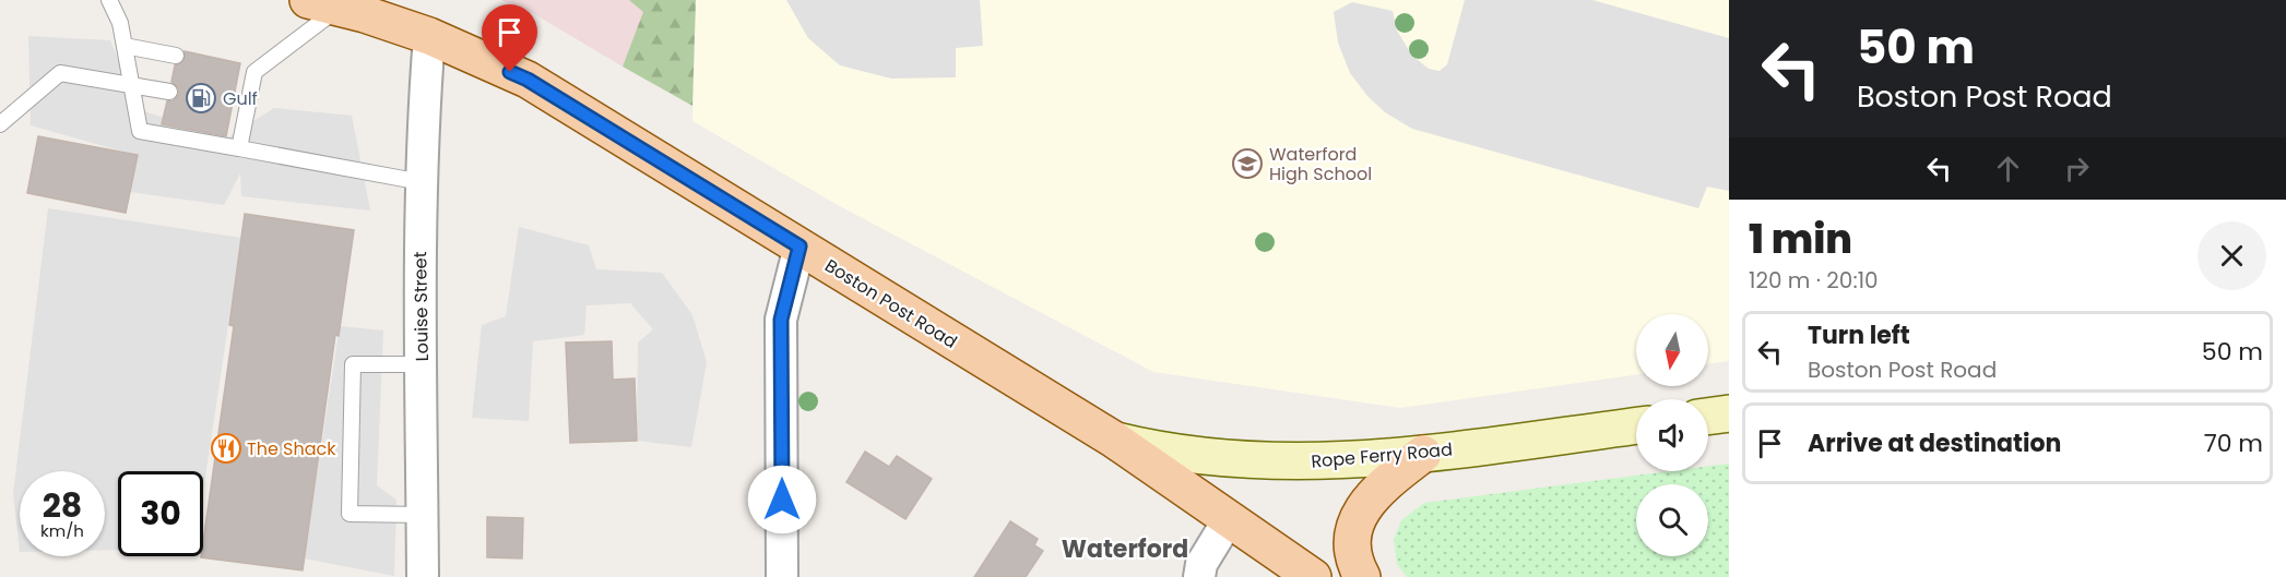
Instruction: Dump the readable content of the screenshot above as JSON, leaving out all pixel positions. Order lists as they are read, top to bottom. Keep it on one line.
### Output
{"streets":{"main road":["Boston Post Road","Rope Ferry Road"],"street":["Louise Street"]},"crossings":[["Boston Post Road","Louise Street"],["Boston Post Road","Rope Ferry Road"]],"districts":["Waterford"],"places":{"fuel station":["Gulf"],"school or university":["Waterford High School"],"restaurant":["The Shack"]},"north":"bottom","page":{"turn":["50 m","Boston Post Road"],"heading":["1 min","120 m · 20:10"],"list":[{"name":"Turn left","note":"Boston Post Road","value":"50 m"},{"name":"Arrive at destination","value":"70 m"}],"speed":"28 km/h","limit":"30"}}
